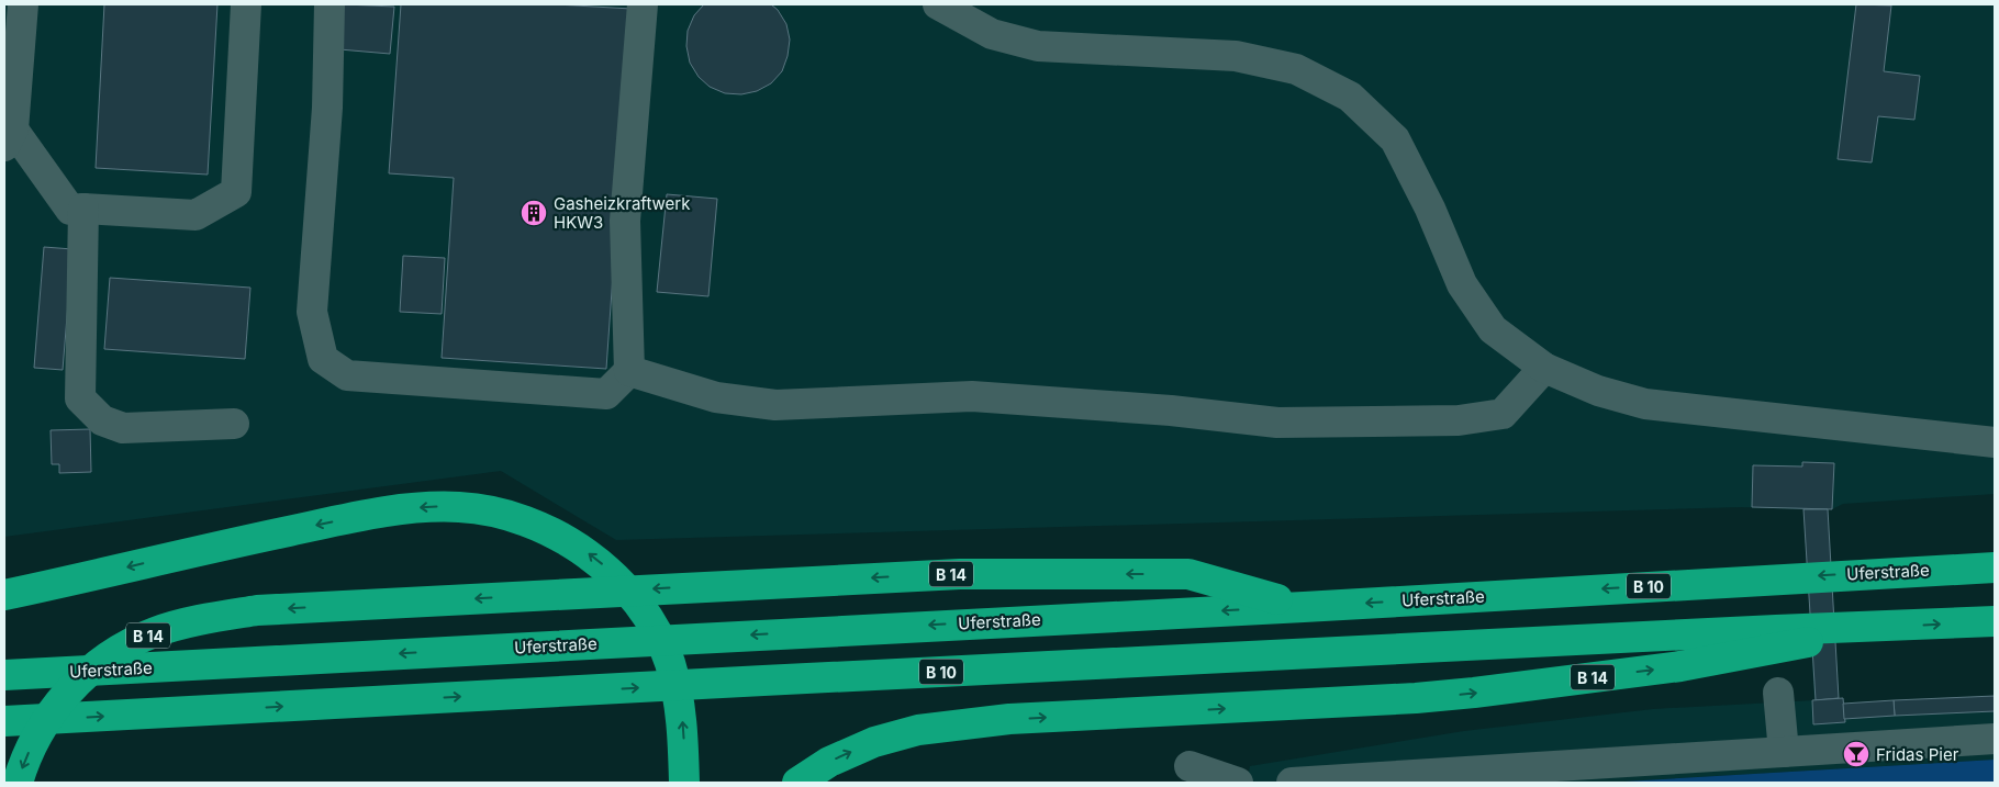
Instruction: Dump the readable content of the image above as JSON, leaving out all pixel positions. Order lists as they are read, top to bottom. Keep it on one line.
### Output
{"streets":{"highway":["Uferstraße","B 14","B 10"]},"crossings":[["Uferstraße","B 14"],["B 14","B 10"]],"places":{"building":["Gasheizkraftwerk HKW3"],"bar":["Fridas Pier"]}}
